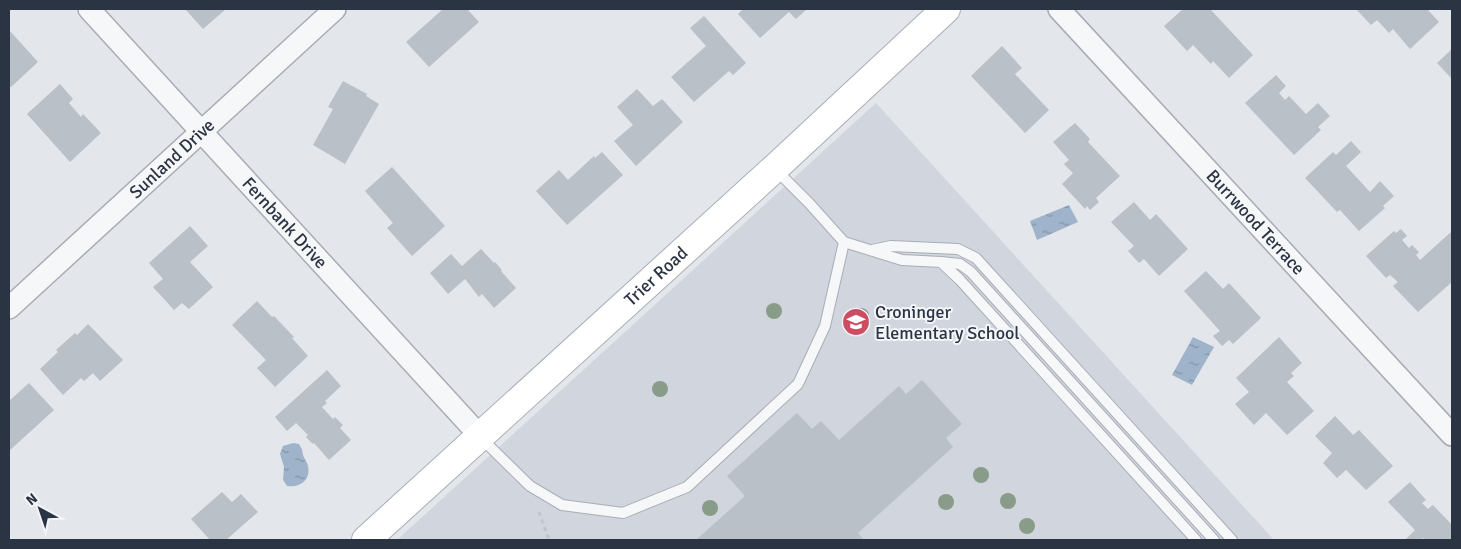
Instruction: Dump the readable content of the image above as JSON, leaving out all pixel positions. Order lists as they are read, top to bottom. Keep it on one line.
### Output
{"streets":{"street":["Sunland Drive","Fernbank Drive","Burrwood Terrace","Trier Road"]},"crossings":[["Sunland Drive","Fernbank Drive"],["Fernbank Drive","Trier Road"]],"places":{"school or university":["Croninger Elementary School"]},"north":"top left"}
